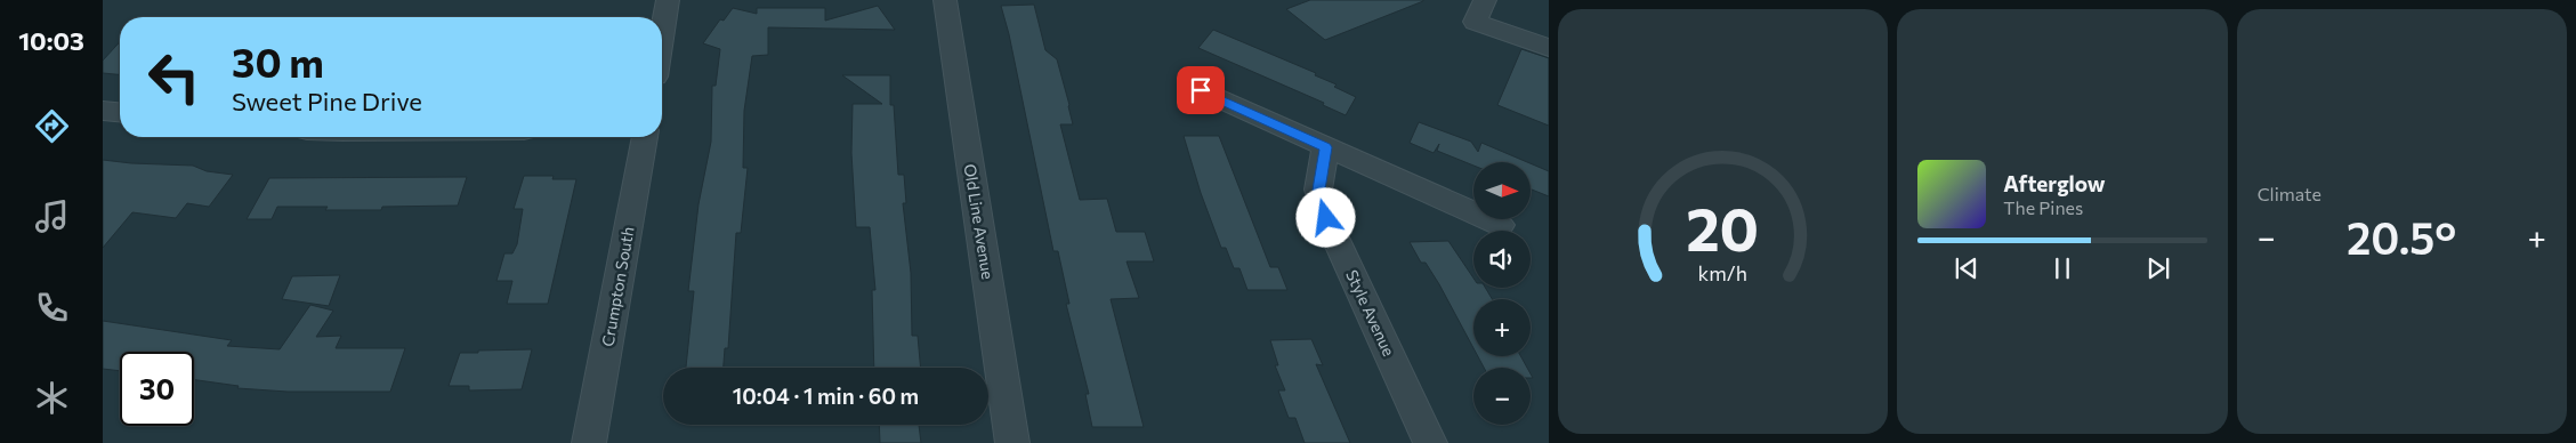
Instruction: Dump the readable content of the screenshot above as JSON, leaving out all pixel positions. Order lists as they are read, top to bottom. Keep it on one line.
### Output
{"streets":{"street":["Old Line Avenue","Crumpton South","Style Avenue"]},"north":"right","page":{"tabs":"10:03","tile":"Climate","turn":["30 m","Sweet Pine Drive"],"song":["Afterglow","The Pines"],"map_buttons":["+","−"],"heat":["−","20.5°","+"],"limit":"30","trip":"10:04 · 1 min · 60 m","gauge":["20","km/h"]}}
